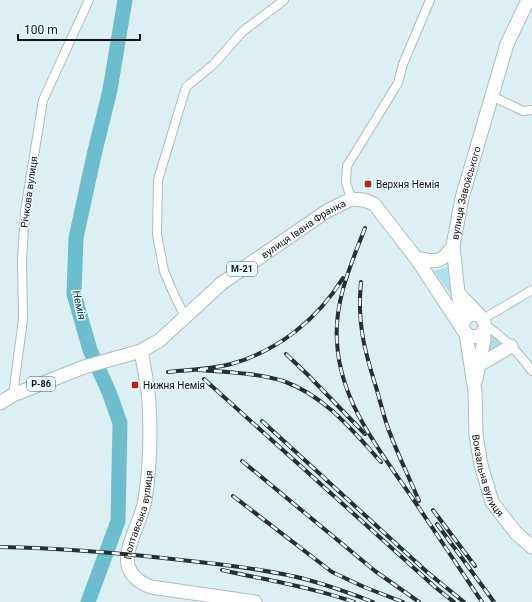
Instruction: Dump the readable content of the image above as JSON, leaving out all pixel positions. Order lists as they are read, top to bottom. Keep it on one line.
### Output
{"streets":{"main road":["вулиця Завойського","вулиця Івана Франка","М-21","Р-86","Вокзальна вулиця","Полтавська вулиця"],"street":["Річкова вулиця"]},"crossings":[["Річкова вулиця","вулиця Івана Франка"],["Річкова вулиця","Р-86"],["вулиця Завойського","Вокзальна вулиця"],["вулиця Івана Франка","Р-86"],["вулиця Івана Франка","Вокзальна вулиця"],["вулиця Івана Франка","Полтавська вулиця"]],"water":["Немія"],"places":{"transit":["Верхня Немія","Нижня Немія"]},"scale_bar":"100 m"}
